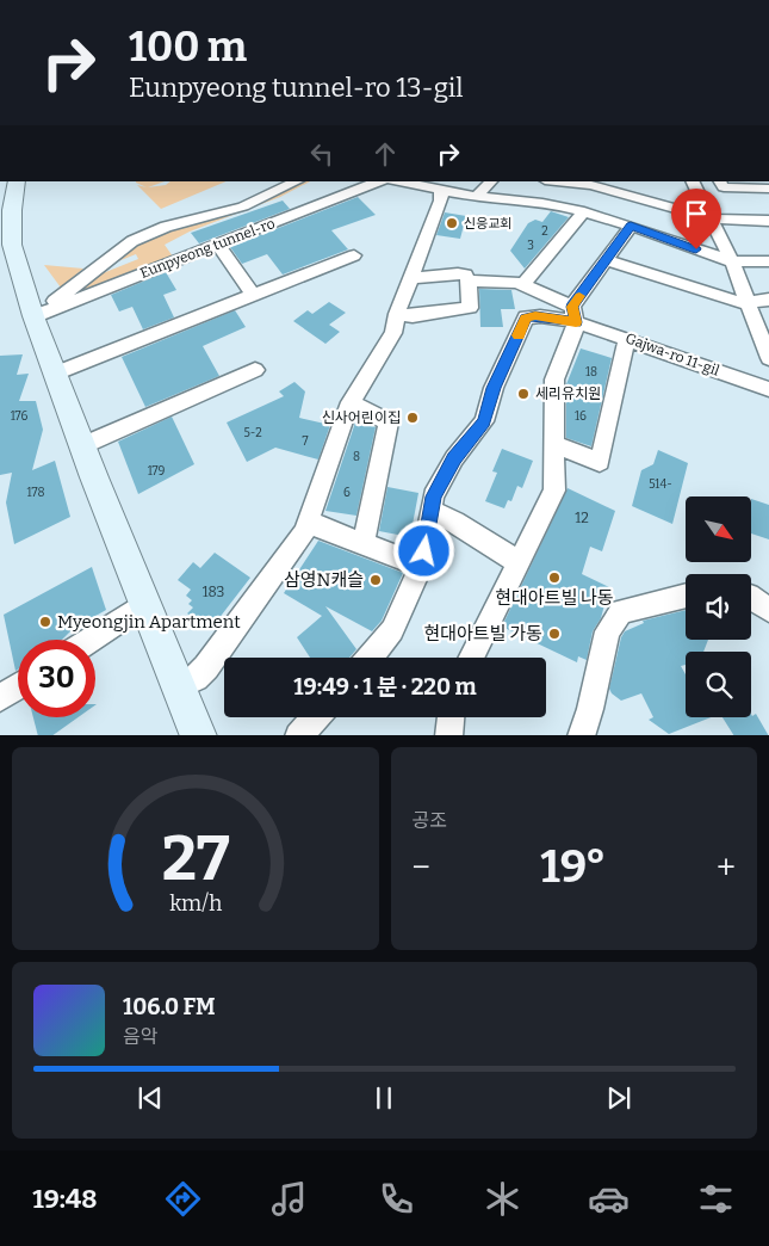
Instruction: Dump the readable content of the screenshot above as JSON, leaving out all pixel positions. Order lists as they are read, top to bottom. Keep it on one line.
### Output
{"streets":{"street":["Eunpyeong tunnel-ro","Gajwa-ro 11-gil"]},"places":["신응교회","세리유치원","신사어린이집","현대아트빌 나동","삼영N캐슬","Myeongjin Apartment","현대아트빌 가동"],"house_numbers":["2","3","18","176","16","5-2","7","8","179","514-","178","6","12","183"],"north":"bottom right","page":{"turn":["100 m","Eunpyeong tunnel-ro 13-gil"],"limit":"30","trip":"19:49 · 1 분 · 220 m","tile":"공조","heat":["−","19°","+"],"song":["106.0 FM","음악"],"tabs":"19:48","gauge":["27","km/h"]}}
